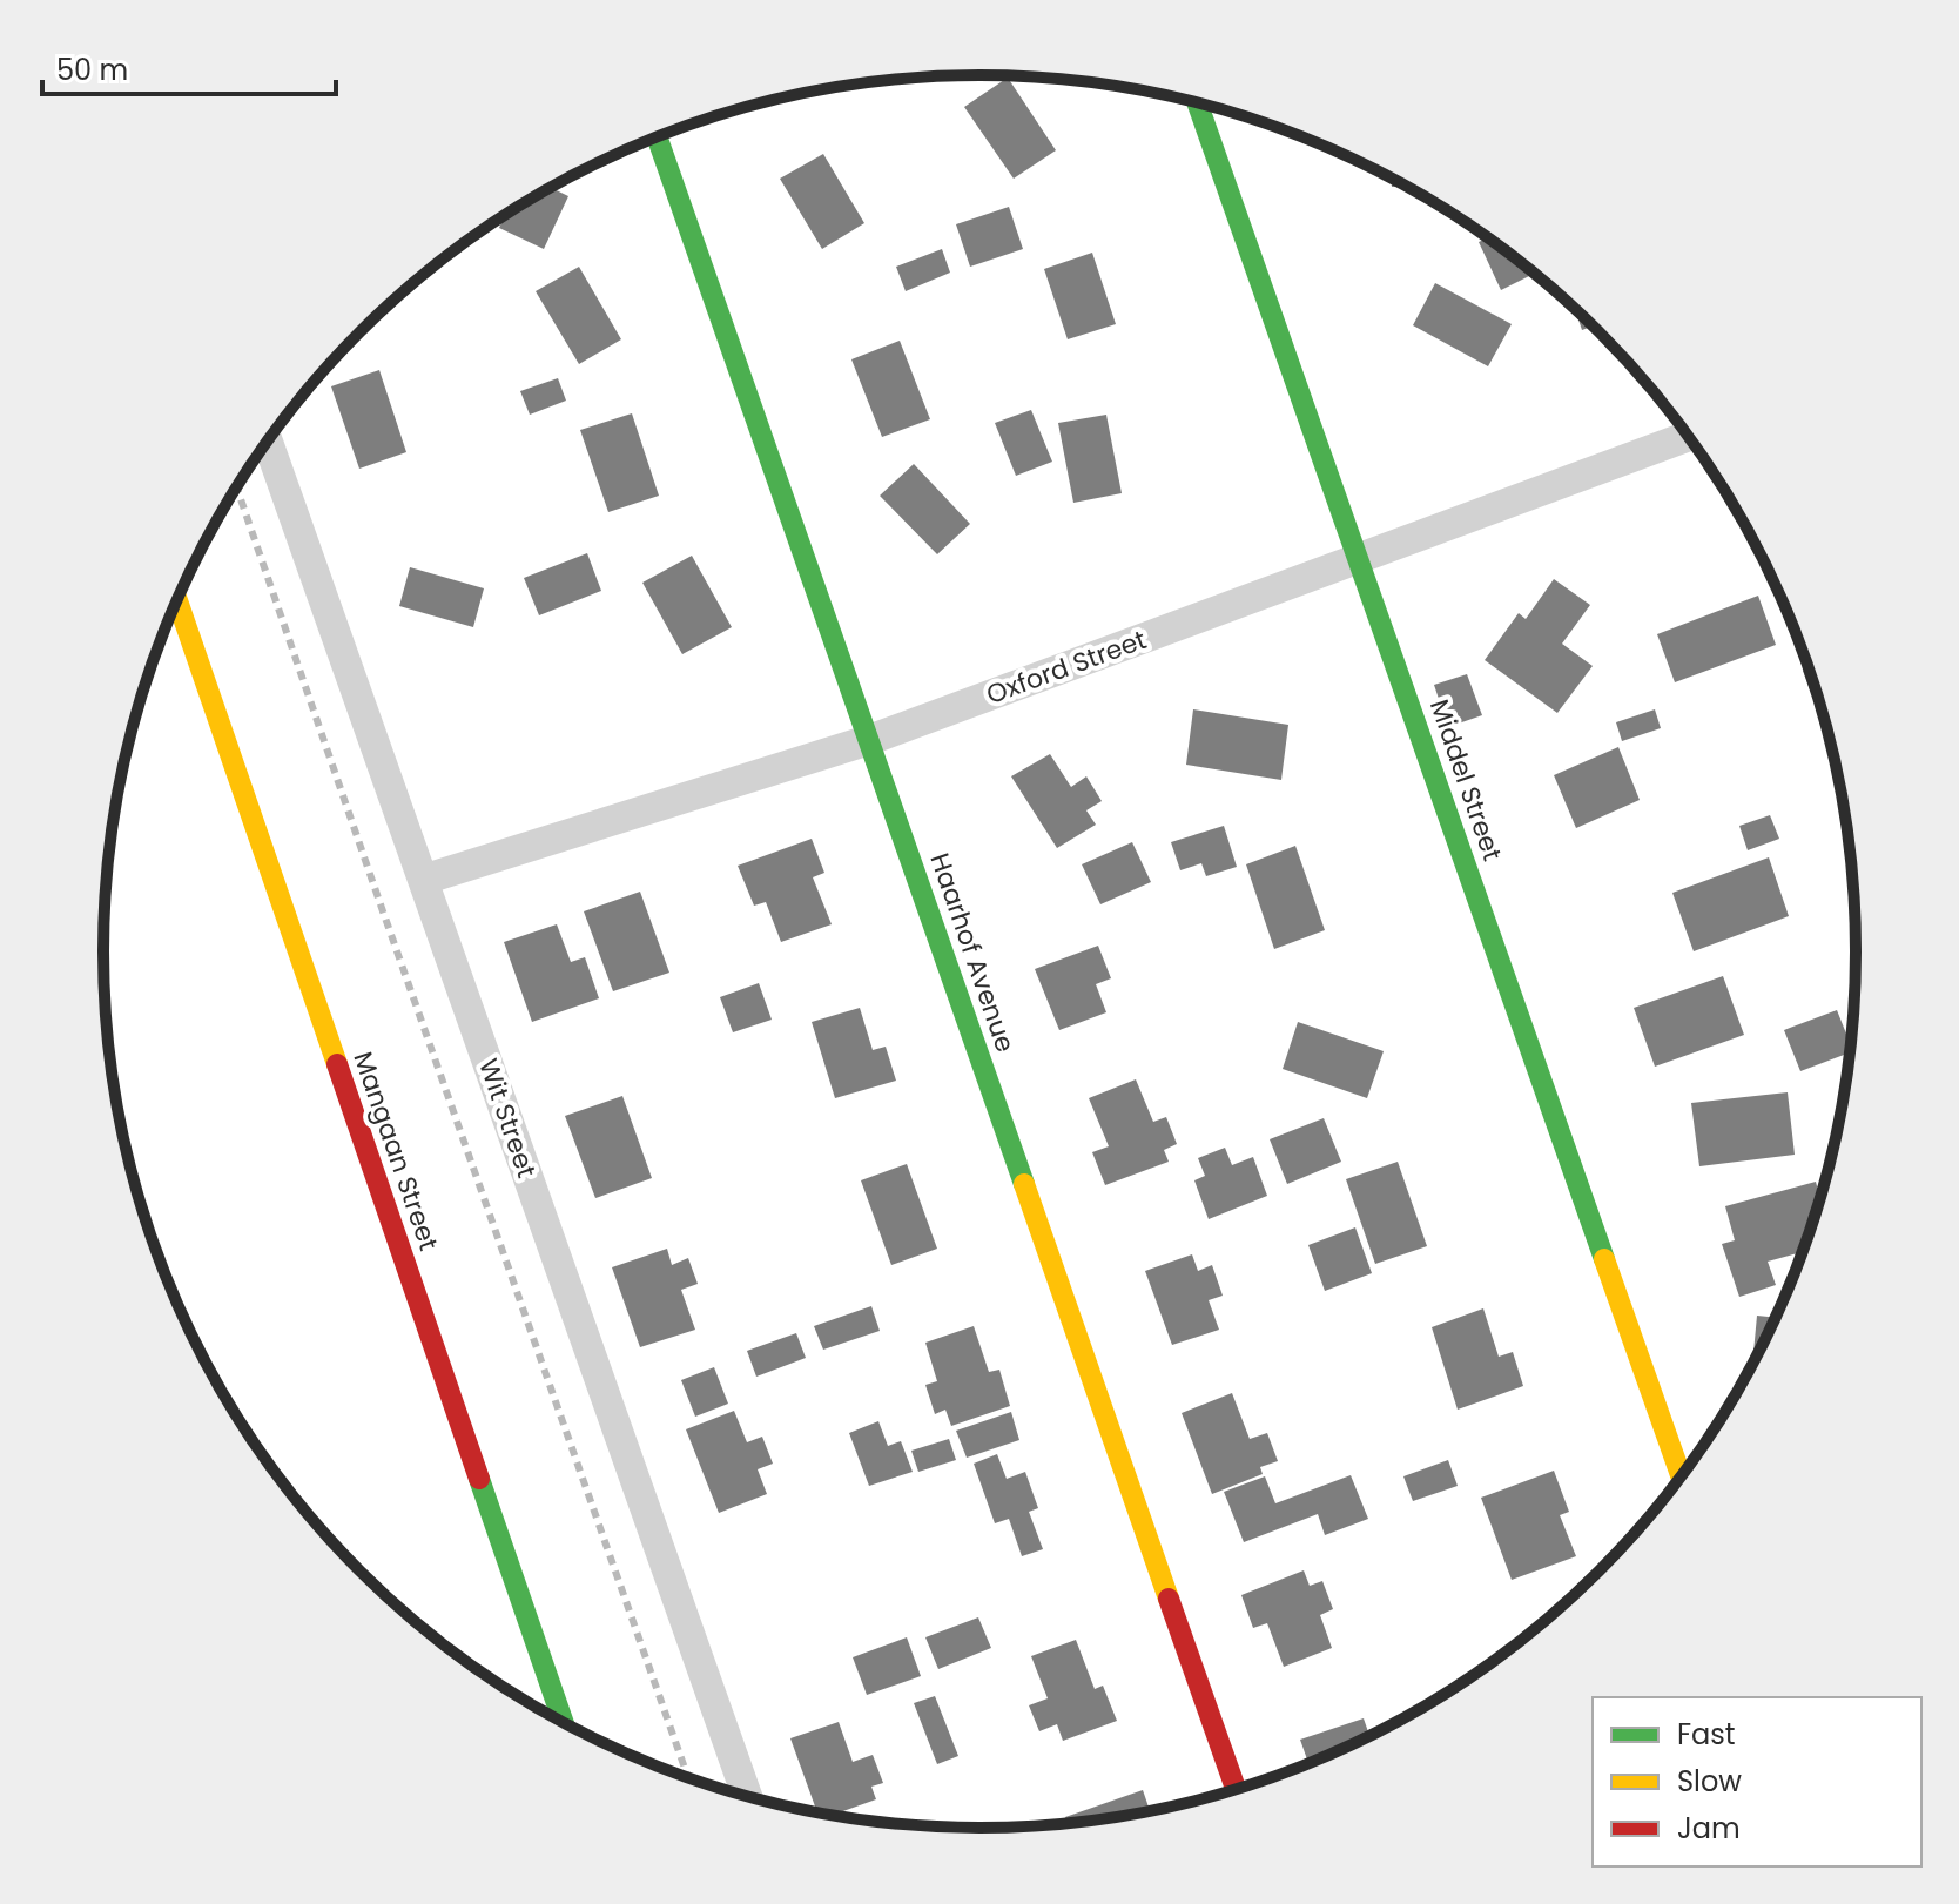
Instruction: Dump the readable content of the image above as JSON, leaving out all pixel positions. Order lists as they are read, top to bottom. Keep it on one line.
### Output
{"streets":{"street":["Oxford Street","Middel Street","Haarhof Avenue","Wit Street","Mangaan Street"]},"crossings":[["Oxford Street","Middel Street"],["Oxford Street","Haarhof Avenue"],["Oxford Street","Wit Street"]],"legend":["Fast","Slow","Jam"],"scale_bar":"50 m"}
